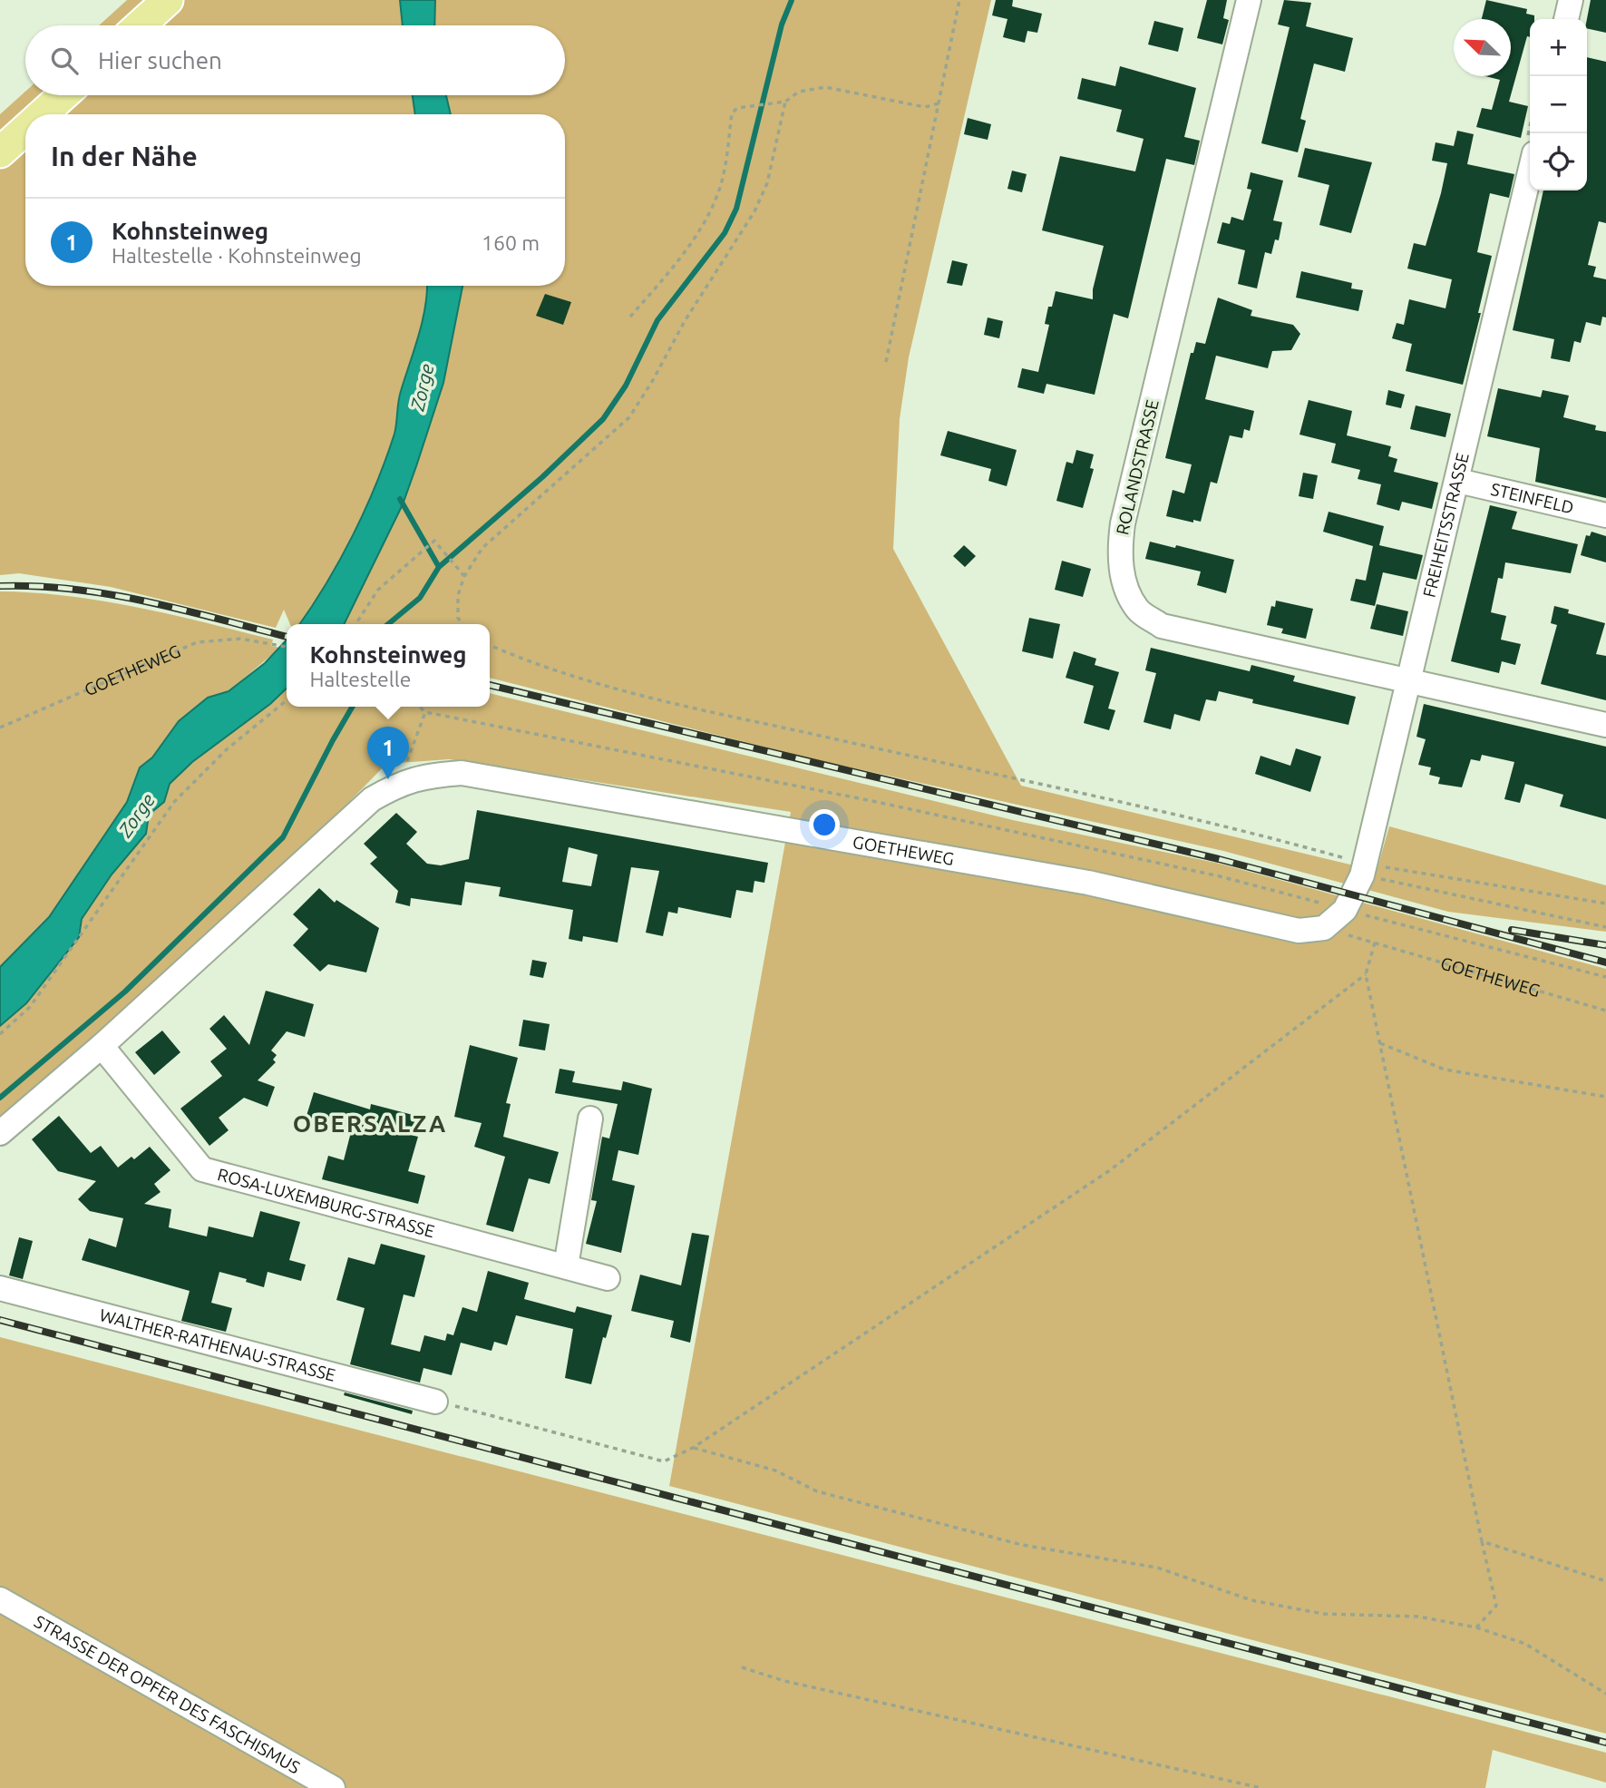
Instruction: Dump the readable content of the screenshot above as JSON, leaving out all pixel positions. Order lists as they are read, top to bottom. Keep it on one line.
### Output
{"streets":{"street":["ROLANDSTRASSE","STEINFELD","FREIHEITSSTRASSE","GOETHEWEG","ROSA-LUXEMBURG-STRASSE","WALTHER-RATHENAU-STRASSE","STRASSE DER OPFER DES FASCHISMUS"]},"crossings":[["ROLANDSTRASSE","FREIHEITSSTRASSE"],["STEINFELD","FREIHEITSSTRASSE"],["FREIHEITSSTRASSE","GOETHEWEG"],["GOETHEWEG","ROSA-LUXEMBURG-STRASSE"]],"districts":["OBERSALZA"],"water":["Zorge"],"north":"top left","page":{"map_buttons":["+","−"],"search":"Hier suchen","heading":"In der Nähe","list":[{"mark":"1","name":"Kohnsteinweg","note":"Haltestelle · Kohnsteinweg","value":"160 m"}],"popup":["Kohnsteinweg","Haltestelle"],"pins":"1"}}
